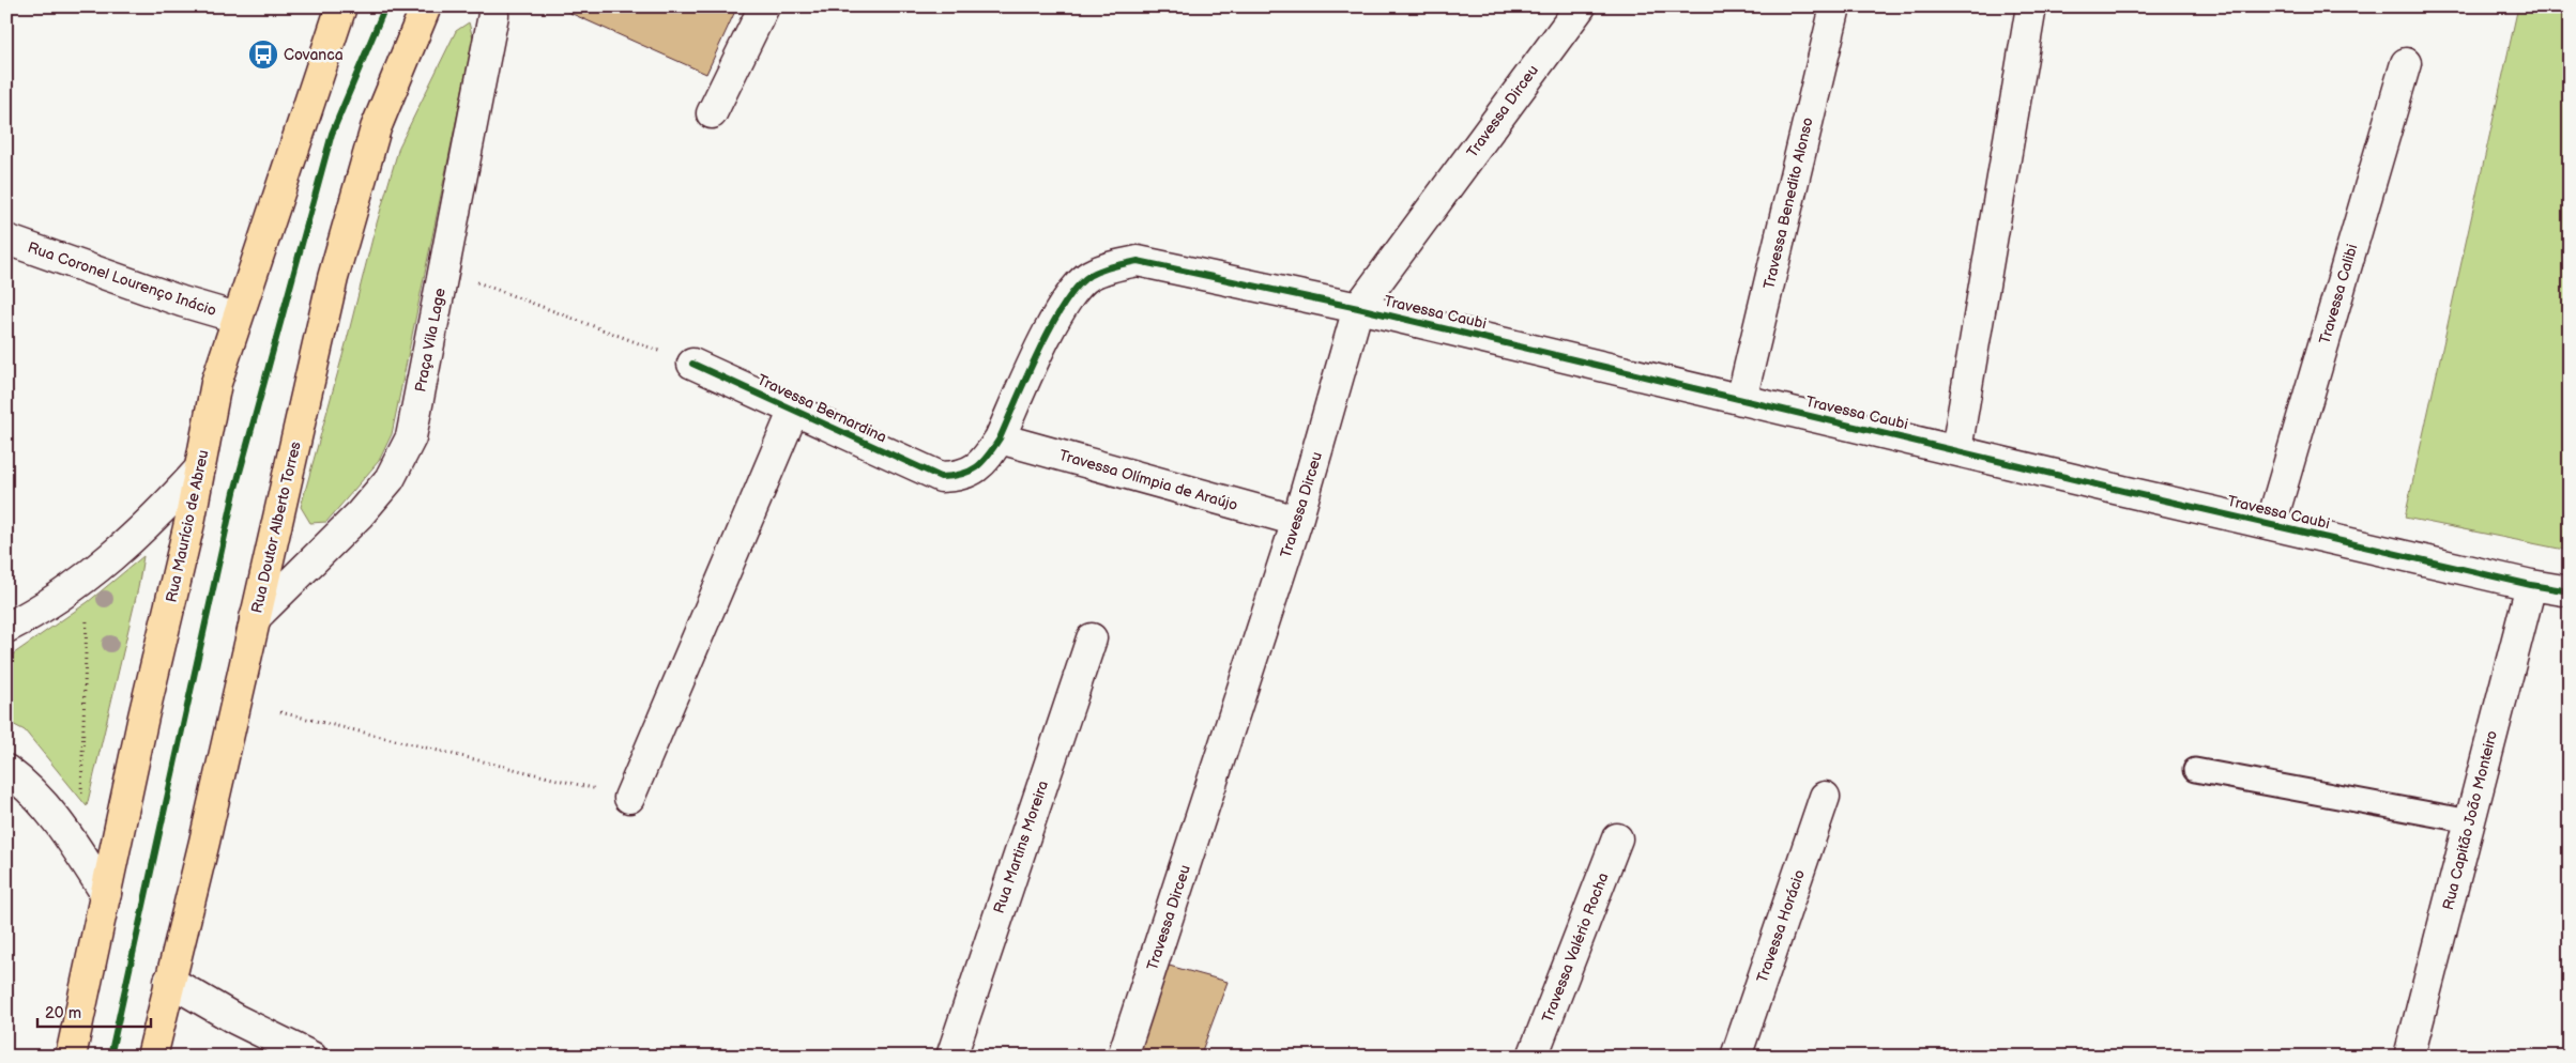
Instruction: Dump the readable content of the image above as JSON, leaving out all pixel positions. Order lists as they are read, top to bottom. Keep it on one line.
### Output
{"streets":{"main road":["Rua Maurício de Abreu","Rua Doutor Alberto Torres"],"street":["Travessa Dirceu","Travessa Benedito Alonso","Rua Coronel Lourenço Inácio","Travessa Calibi","Travessa Caubi","Praça Vila Lage","Travessa Bernardina","Travessa Olímpia de Araújo","Rua Capitão João Monteiro","Rua Martins Moreira","Travessa Horácio","Travessa Valério Rocha"]},"crossings":[["Travessa Dirceu","Travessa Caubi"],["Travessa Dirceu","Travessa Olímpia de Araújo"],["Travessa Benedito Alonso","Travessa Caubi"],["Rua Coronel Lourenço Inácio","Rua Maurício de Abreu"],["Travessa Calibi","Travessa Caubi"],["Travessa Caubi","Travessa Bernardina"],["Travessa Caubi","Travessa Olímpia de Araújo"],["Travessa Caubi","Rua Capitão João Monteiro"],["Praça Vila Lage","Rua Doutor Alberto Torres"],["Travessa Bernardina","Travessa Olímpia de Araújo"]],"places":{"bus stop":["Covanca"]},"scale_bar":"20 m"}
